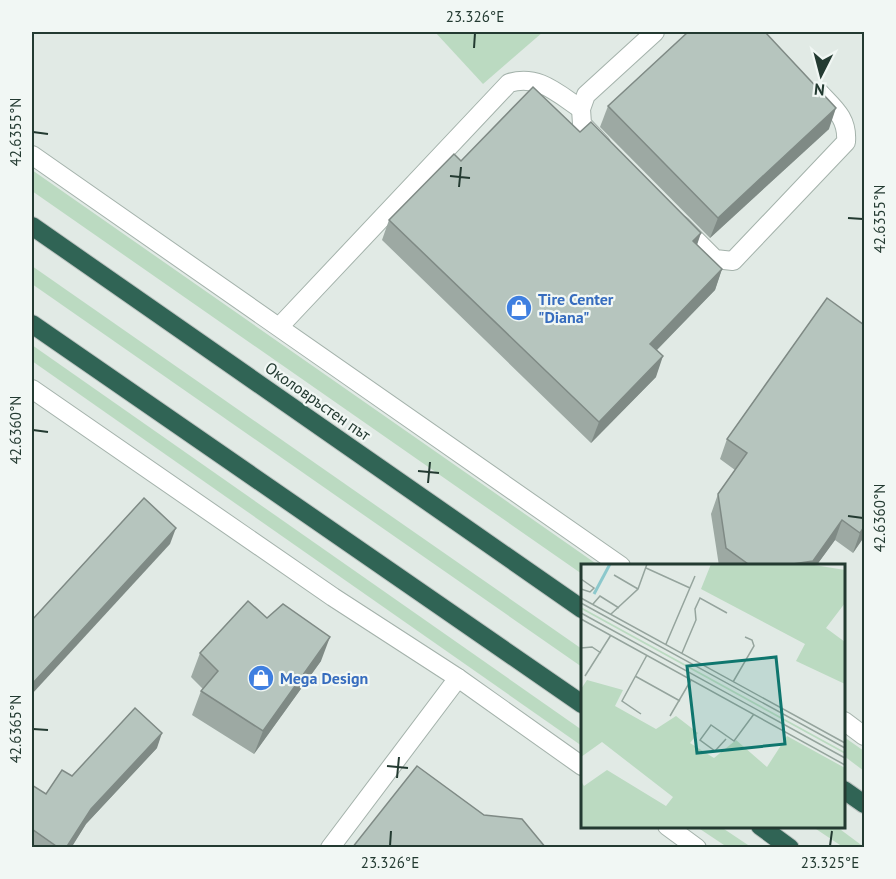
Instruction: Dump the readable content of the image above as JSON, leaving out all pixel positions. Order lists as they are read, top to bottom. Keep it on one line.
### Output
{"streets":{"highway":["Околовръстен път"]},"places":{"shop":["Tire Center \"Diana\"","Mega Design"]},"north":"bottom","coordinates":["23.326°E","42.6355°N","42.6360°N","42.6365°N","23.325°E"]}
